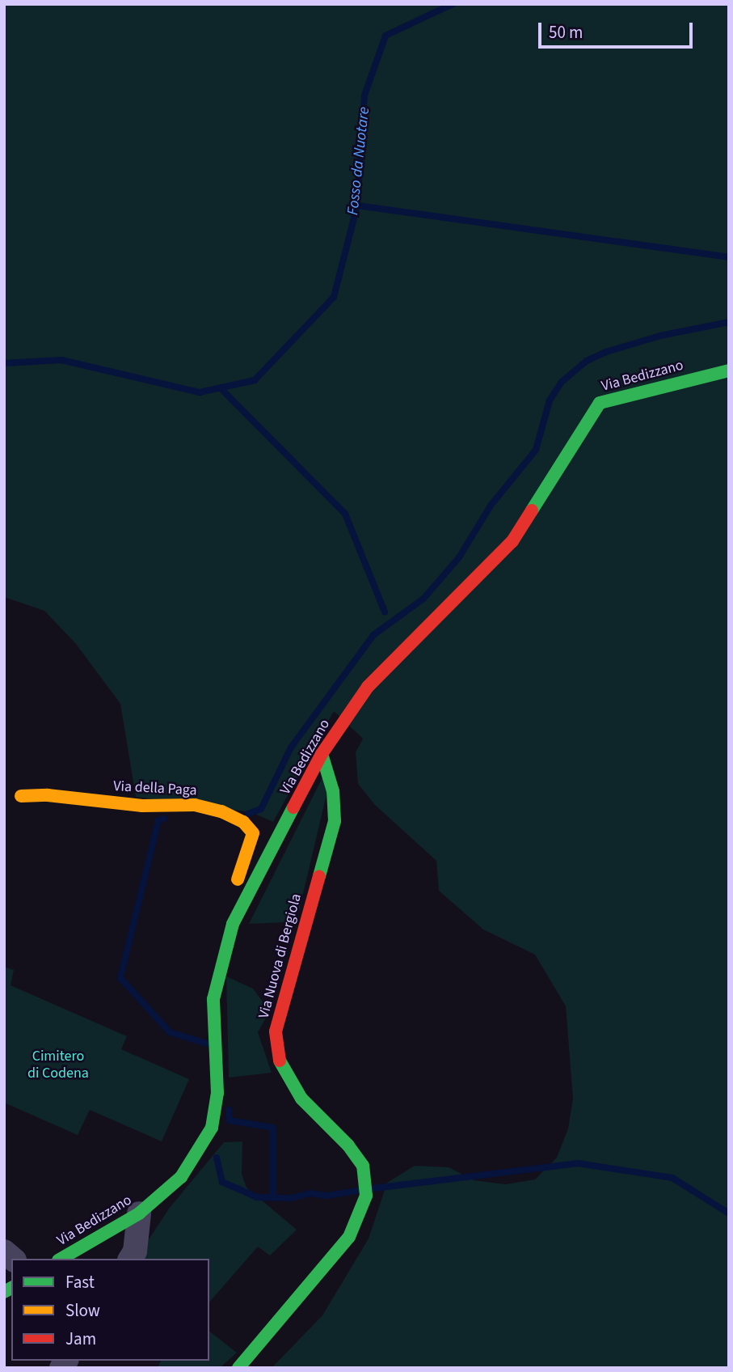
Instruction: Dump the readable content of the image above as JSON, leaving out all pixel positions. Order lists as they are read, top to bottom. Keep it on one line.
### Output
{"streets":{"street":["Via Bedizzano","Via della Paga","Via Nuova di Bergiola"]},"crossings":[["Via Bedizzano","Via della Paga"],["Via Bedizzano","Via Nuova di Bergiola"]],"water":["Fosso da Nuotare"],"parks":["Cimitero di Codena"],"legend":["Fast","Slow","Jam"],"scale_bar":"50 m"}
